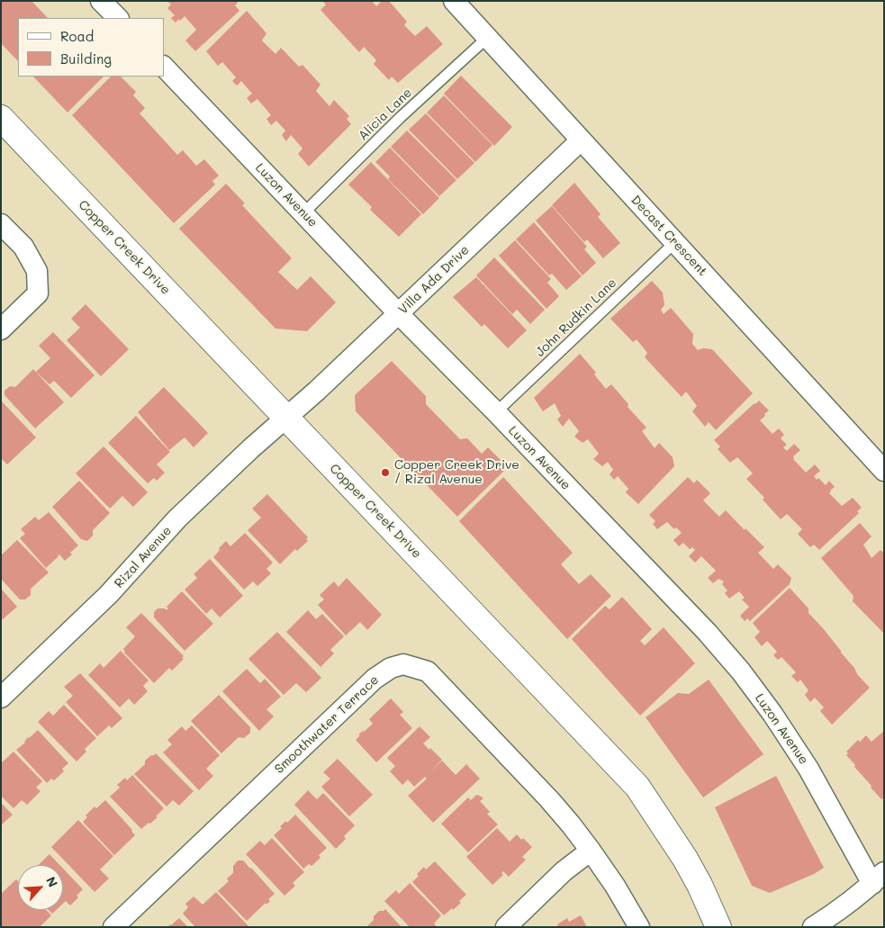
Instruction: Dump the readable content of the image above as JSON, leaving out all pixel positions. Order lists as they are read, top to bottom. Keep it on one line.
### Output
{"streets":{"street":["Luzon Avenue","Decast Crescent","Copper Creek Drive","Villa Ada Drive","Rizal Avenue","Smoothwater Terrace"],"lane":["Alicia Lane","John Rudkin Lane"]},"crossings":[["Alicia Lane","Luzon Avenue"],["Alicia Lane","Decast Crescent"],["Luzon Avenue","Villa Ada Drive"],["Luzon Avenue","John Rudkin Lane"],["Decast Crescent","Villa Ada Drive"],["Decast Crescent","John Rudkin Lane"],["Copper Creek Drive","Villa Ada Drive"],["Copper Creek Drive","Rizal Avenue"],["Villa Ada Drive","Rizal Avenue"]],"places":["Copper Creek Drive / Rizal Avenue"],"legend":["Road","Building"],"north":"top right"}
